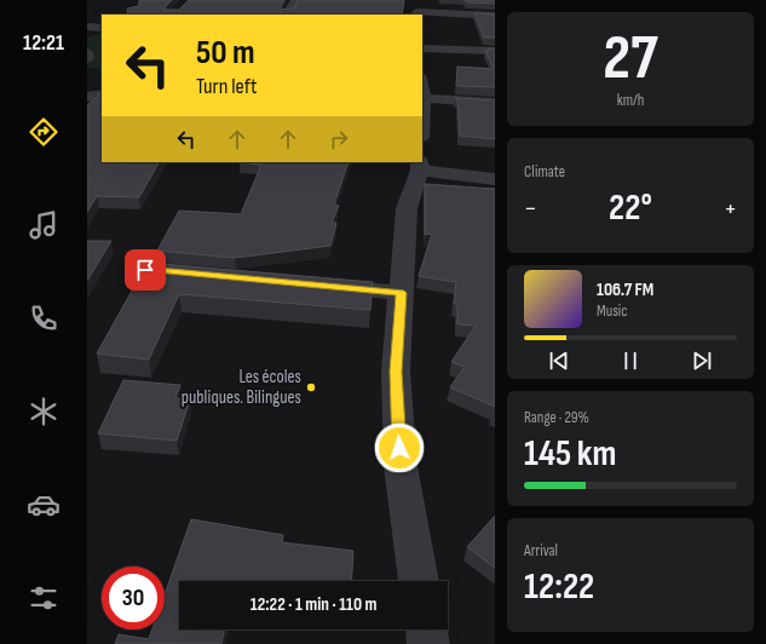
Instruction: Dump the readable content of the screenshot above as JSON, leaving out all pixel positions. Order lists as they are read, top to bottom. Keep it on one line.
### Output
{"places":["Les écoles publiques. Bilingues"],"page":{"tabs":"12:21","tile":[["27","km/h"],"Climate",["Range · 29%","145 km"],["Arrival","12:22"]],"turn":["50 m","Turn left"],"heat":["−","22°","+"],"song":["106.7 FM","Music"],"limit":"30","trip":"12:22 · 1 min · 110 m"}}
